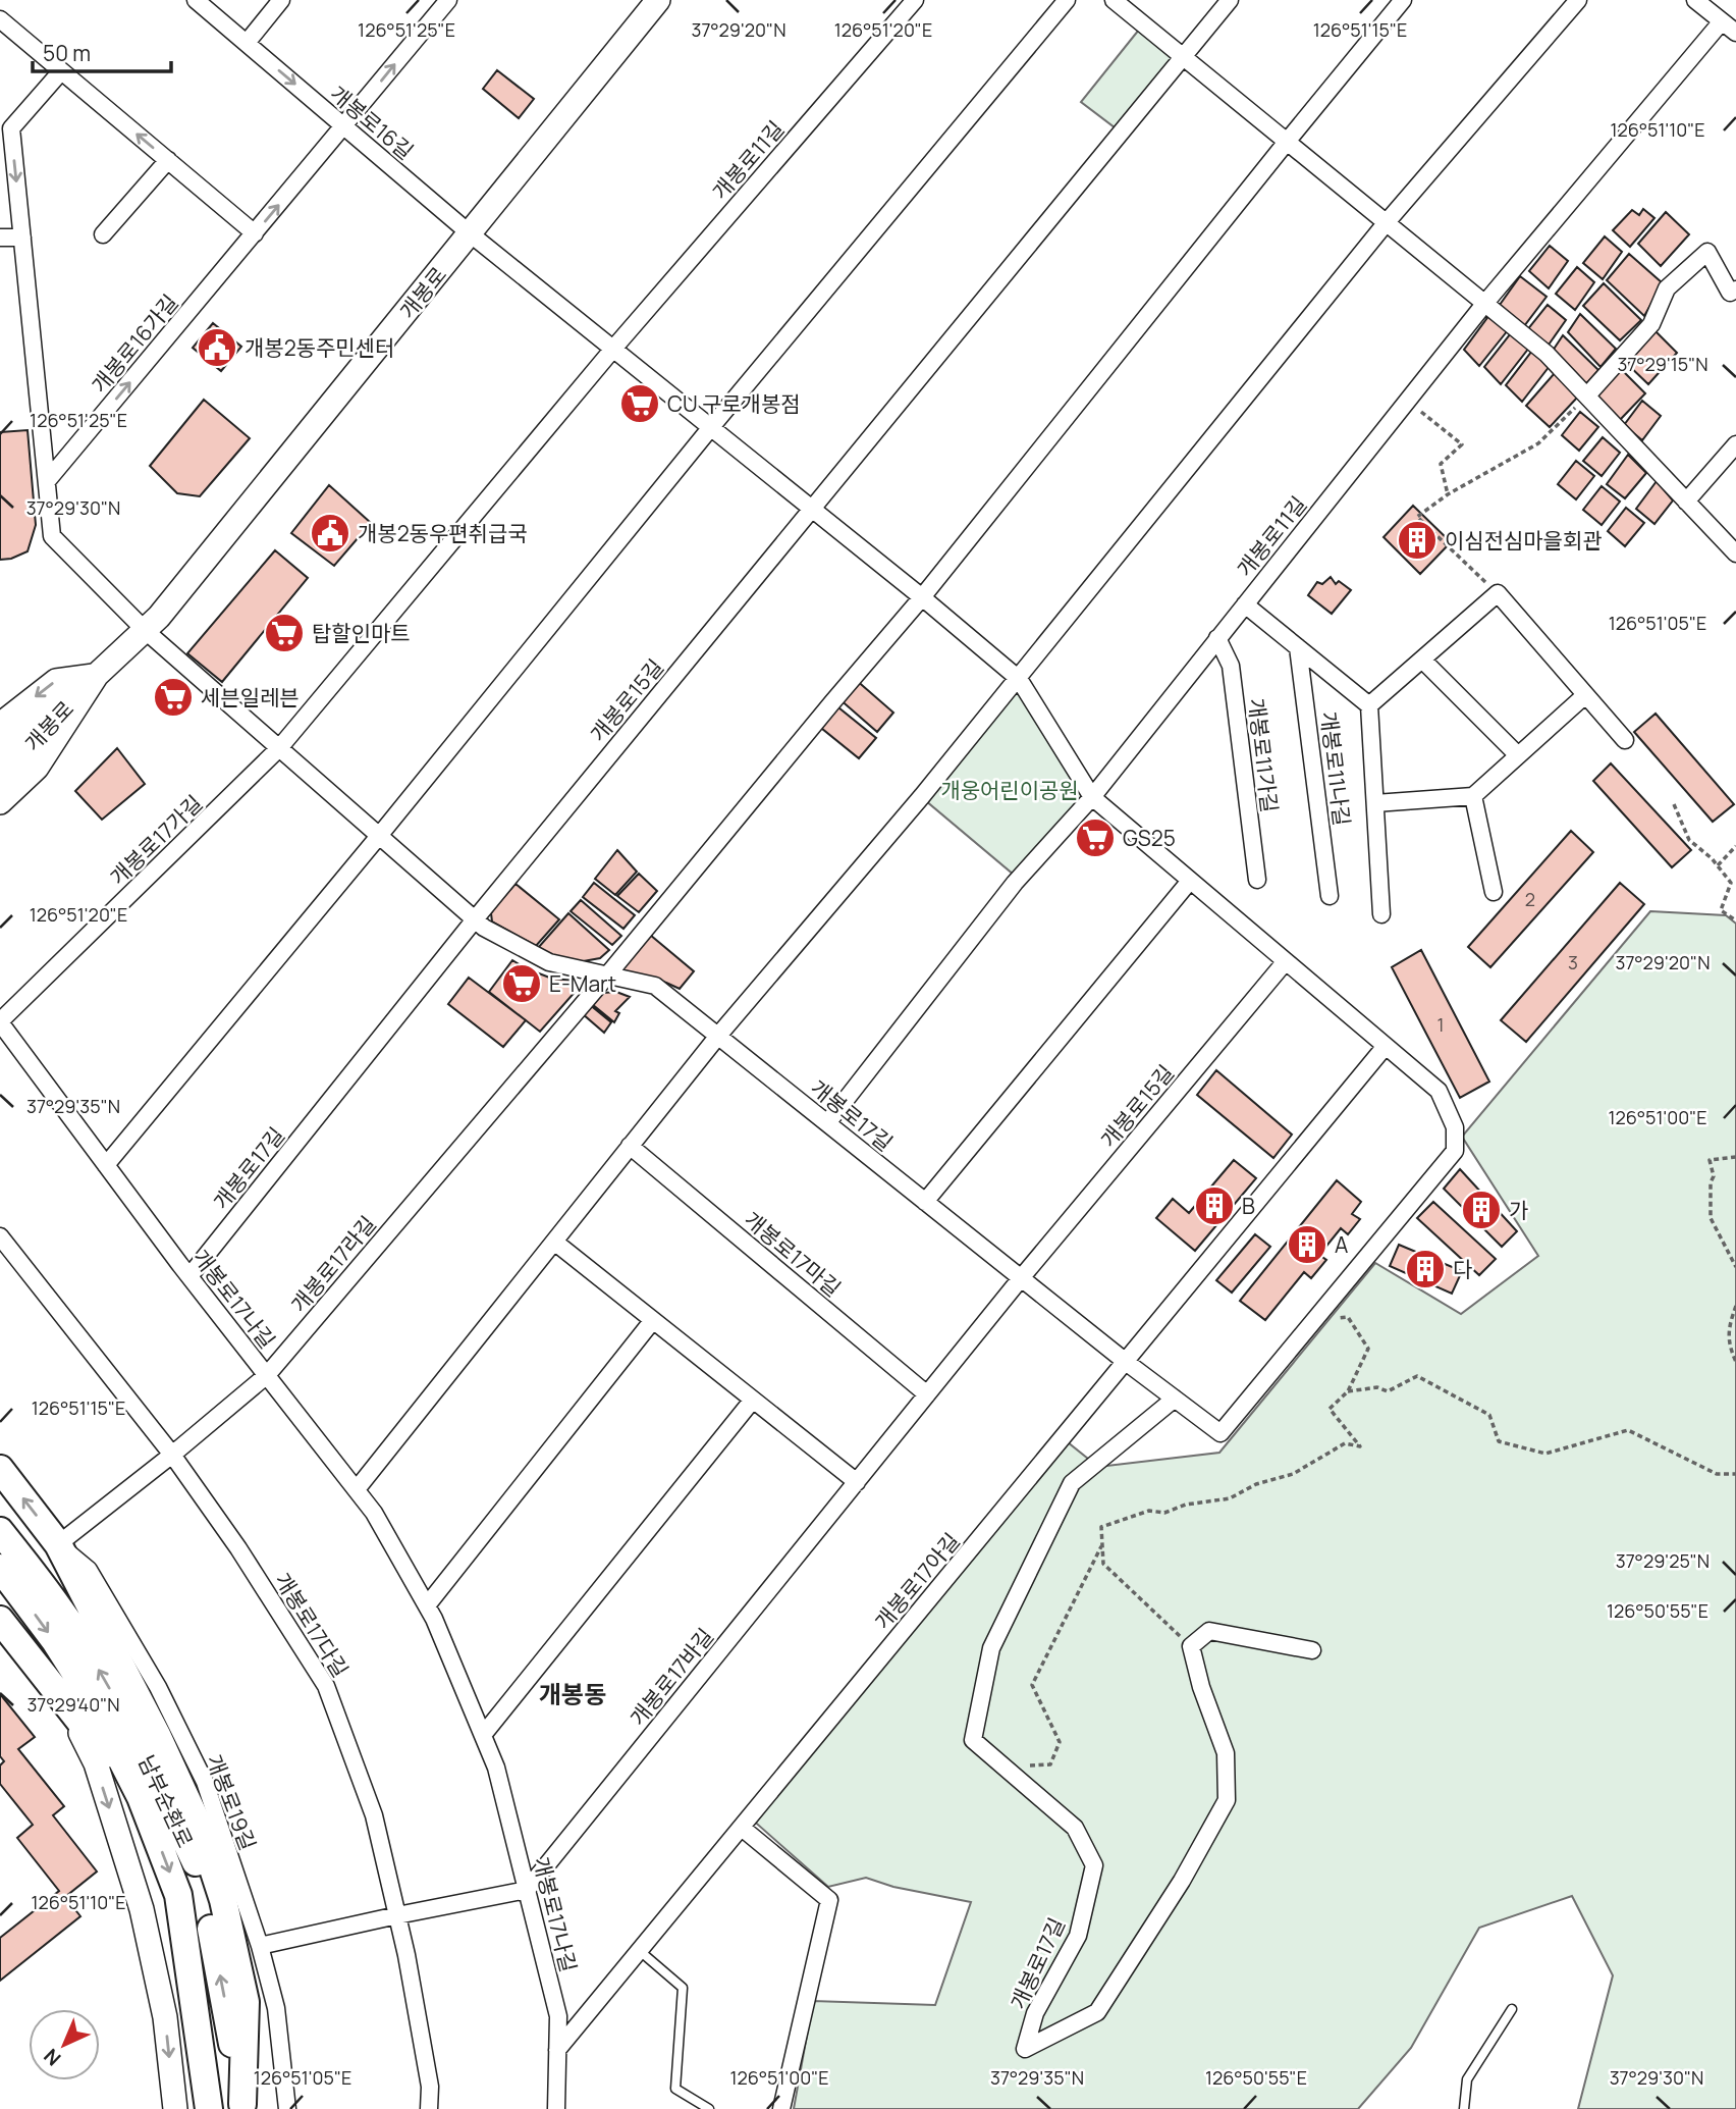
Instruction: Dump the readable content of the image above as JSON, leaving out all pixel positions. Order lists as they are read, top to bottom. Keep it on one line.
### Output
{"streets":{"main road":["개봉로","남부순환로"],"street":["개봉로16길","개봉로11길","개봉로16가길","개봉로15길","개봉로11가길","개봉로11나길","개봉로17가길","개봉로17길","개봉로17마길","개봉로17라길","개봉로17나길","개봉로17아길","개봉로17다길","개봉로17바길","개봉로19길"]},"crossings":[["개봉로16길","개봉로"],["개봉로16길","개봉로16가길"],["개봉로11길","개봉로11가길"],["개봉로11길","개봉로11나길"],["개봉로","개봉로17길"],["개봉로16가길","개봉로17길"],["개봉로15길","개봉로17길"],["개봉로15길","개봉로17바길"],["개봉로17가길","개봉로17길"],["개봉로17가길","개봉로17나길"],["개봉로17길","개봉로17라길"],["개봉로17길","개봉로17나길"],["개봉로17길","개봉로17아길"],["개봉로17길","개봉로17바길"],["개봉로17마길","개봉로17바길"],["개봉로17라길","개봉로17나길"],["개봉로17라길","개봉로17다길"],["개봉로17라길","개봉로19길"],["개봉로17나길","개봉로17아길"],["개봉로17나길","개봉로17바길"]],"one_way":["개봉로16가길"],"districts":["개봉동"],"parks":["개웅어린이공원"],"places":{"public building":["개봉2동주민센터","개봉2동우편취급국"],"supermarket":["CU 구로개봉점","탑할인마트","세븐일레븐","GS25","E-Mart"],"building":["이심전심마을회관","B","가","A","다"]},"house_numbers":["2","3","1"],"scale_bar":"50 m","north":"bottom left","coordinates":["37°29'20\"N","126°51'20\"E","126°51'25\"E","126°51'15\"E","126°51'10\"E","37°29'15\"N","37°29'30\"N","126°51'05\"E","37°29'35\"N","126°51'00\"E","37°29'25\"N","126°50'55\"E","37°29'40\"N"]}
